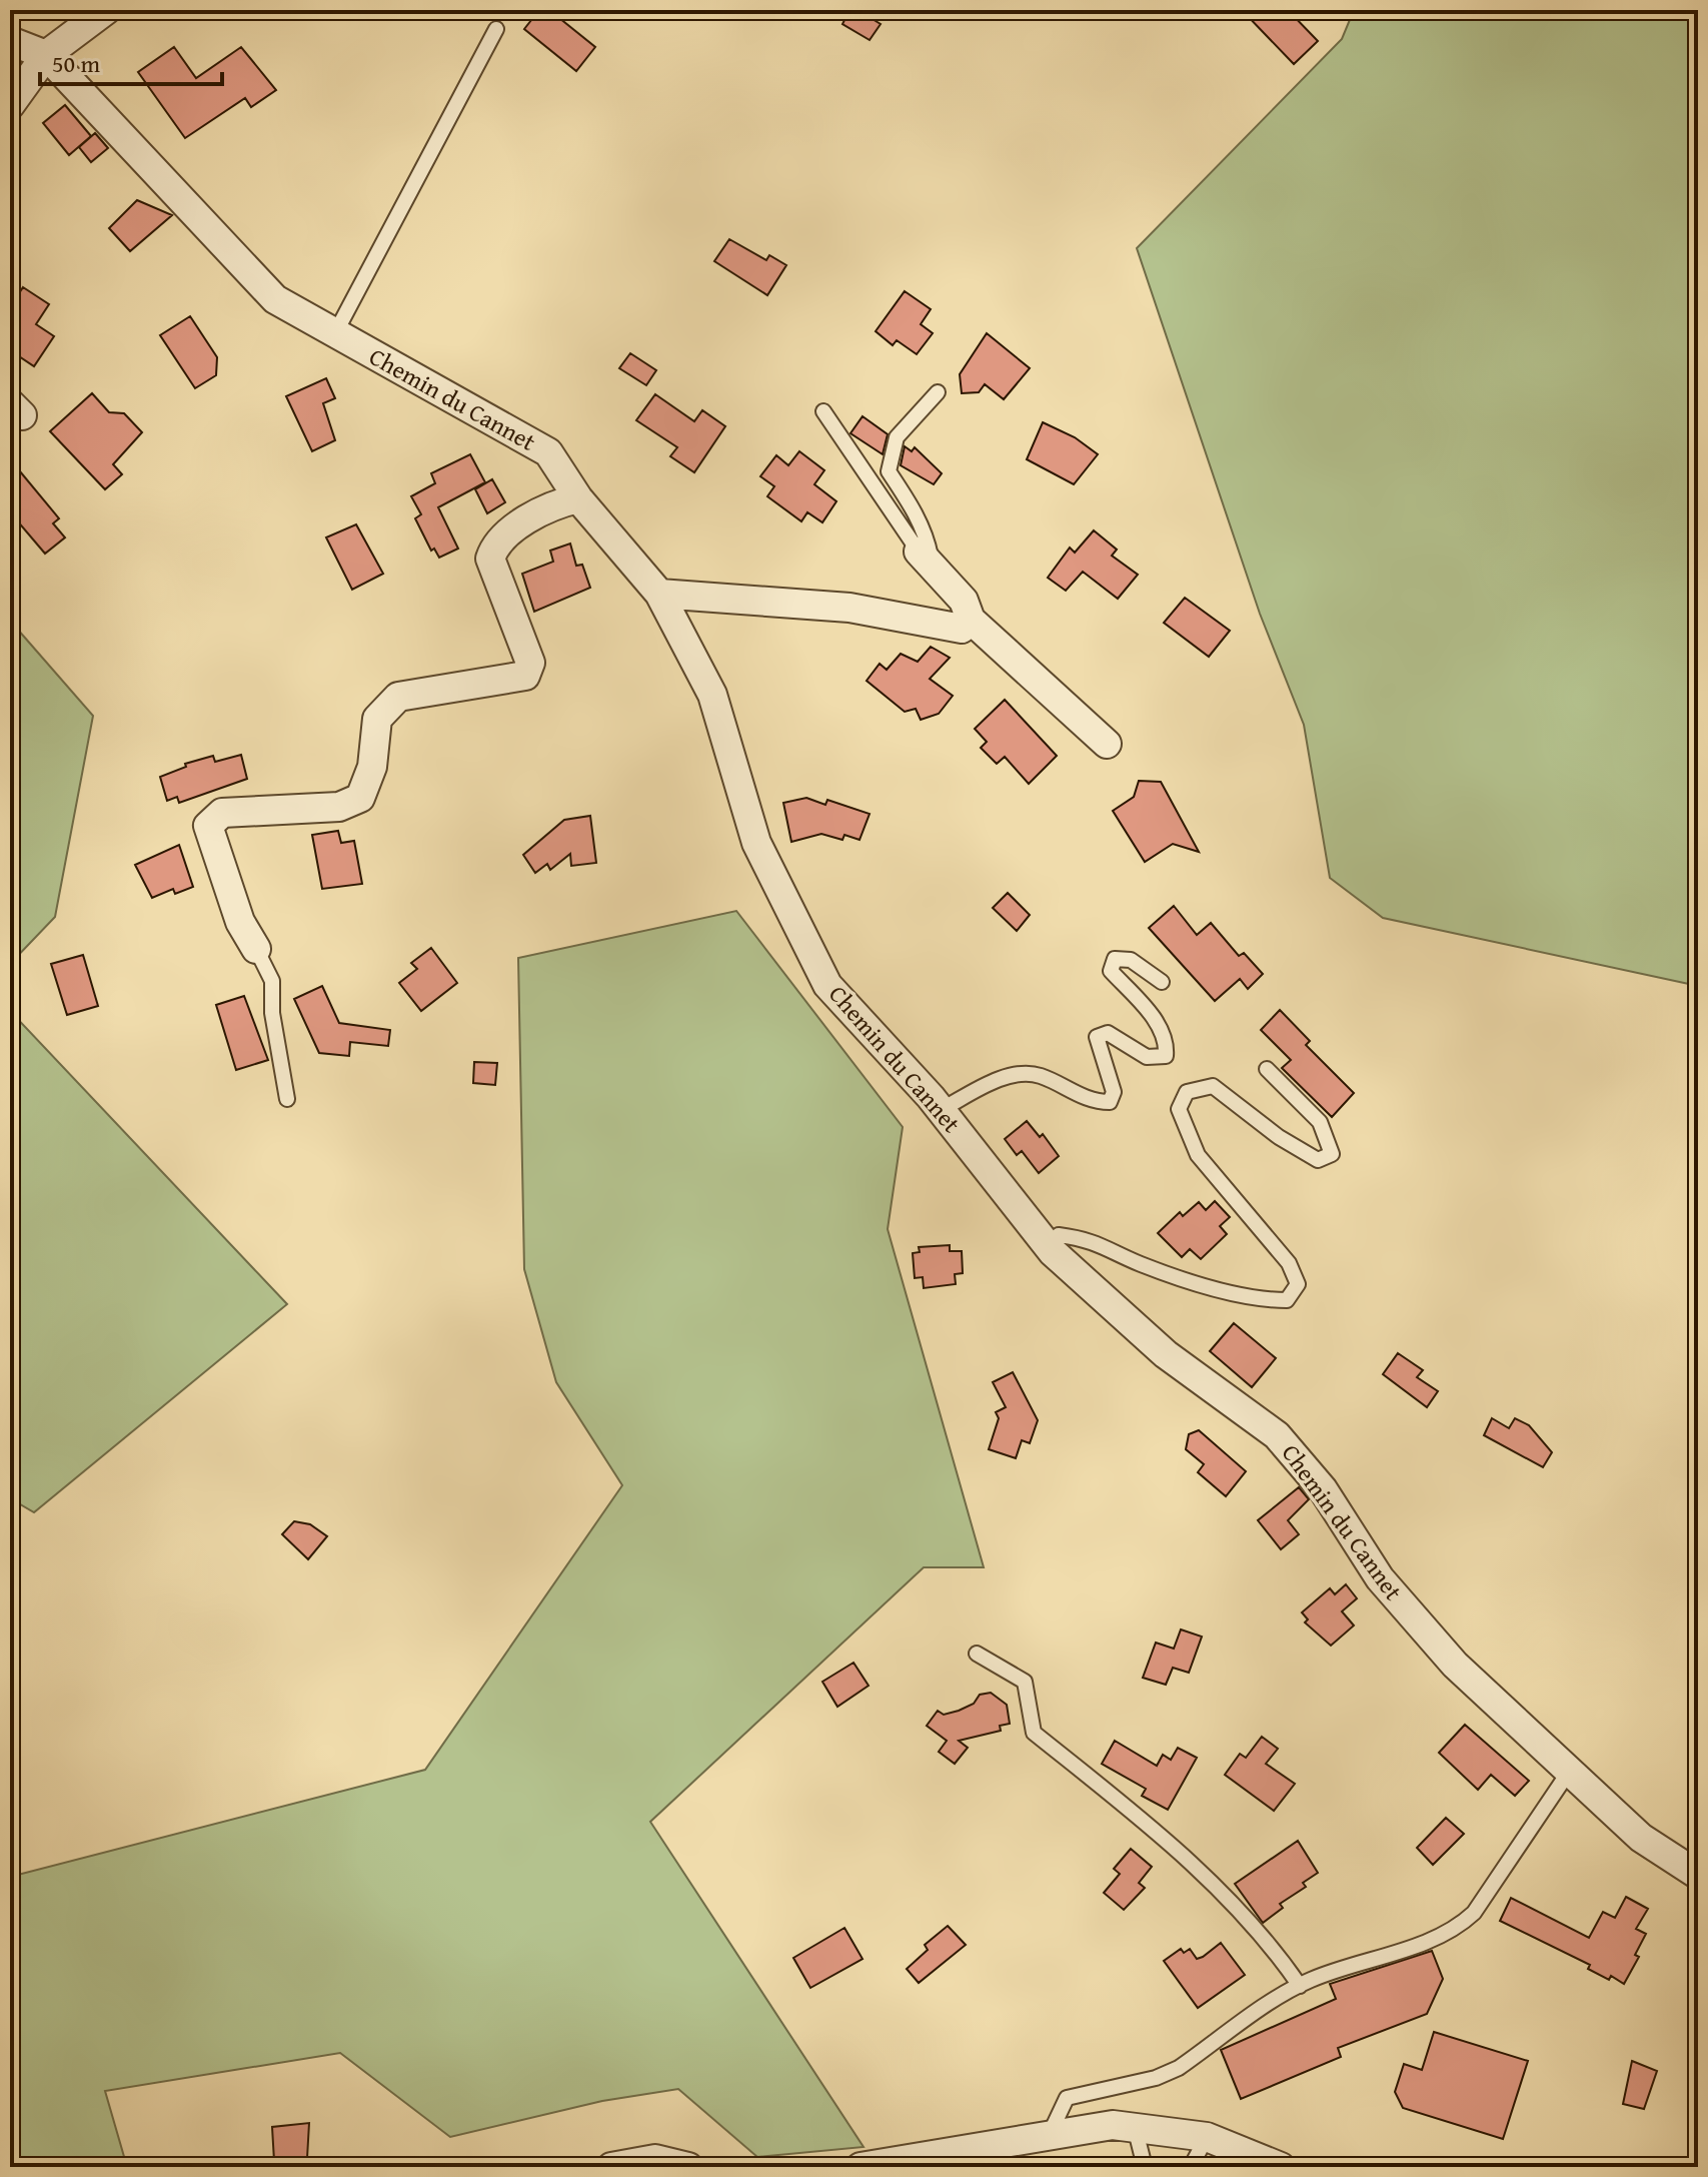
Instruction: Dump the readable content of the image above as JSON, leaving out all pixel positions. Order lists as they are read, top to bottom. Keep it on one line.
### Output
{"streets":{"street":["Chemin du Cannet"]},"scale_bar":"50 m"}
